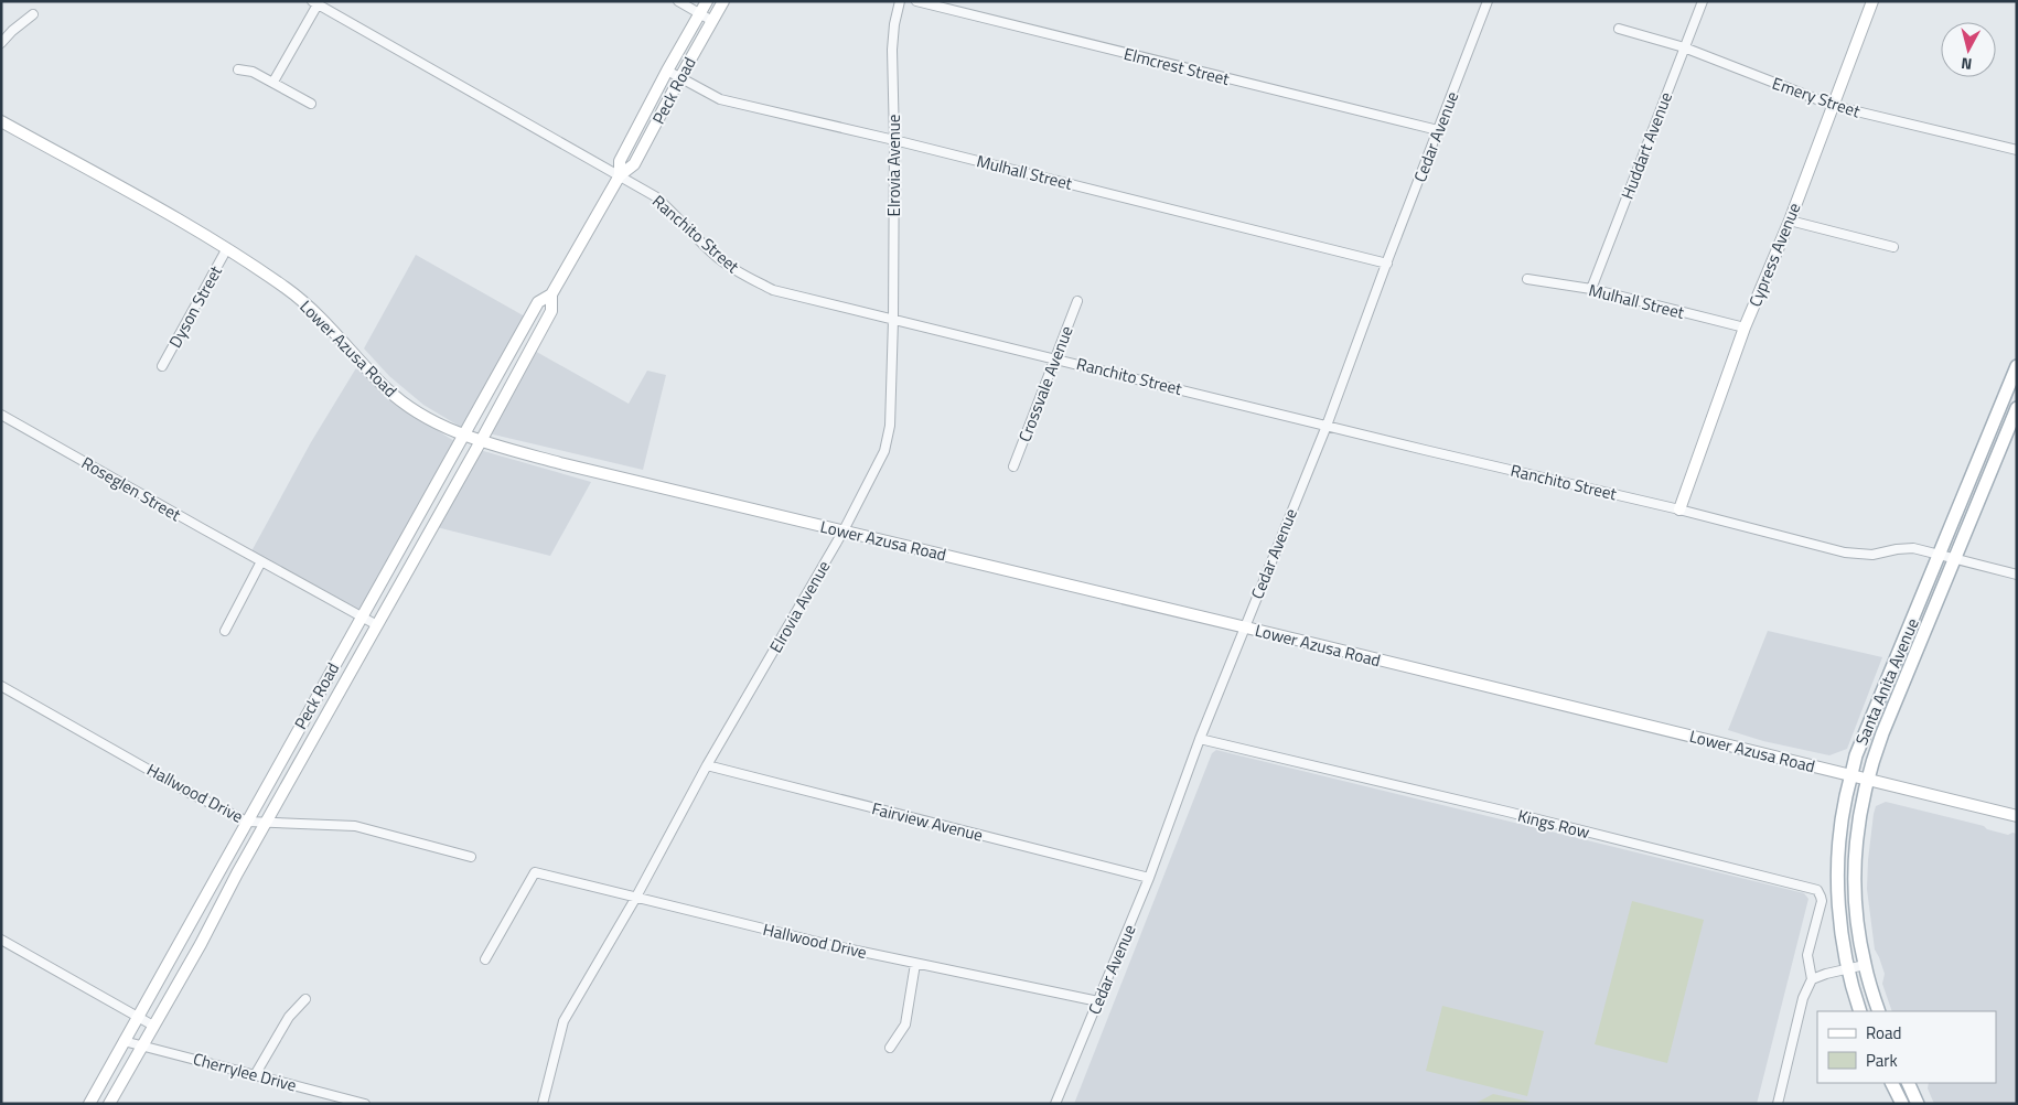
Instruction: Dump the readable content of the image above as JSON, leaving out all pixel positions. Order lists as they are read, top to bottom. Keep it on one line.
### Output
{"streets":{"main road":["Peck Road","Cypress Avenue","Lower Azusa Road","Santa Anita Avenue"],"street":["Elmcrest Street","Emery Street","Cedar Avenue","Huddart Avenue","Elrovia Avenue","Mulhall Street","Ranchito Street","Dyson Street","Crossvale Avenue","Roseglen Street","Hallwood Drive","Fairview Avenue","Kings Row","Cherrylee Drive"]},"crossings":[["Elmcrest Street","Cedar Avenue"],["Peck Road","Mulhall Street"],["Peck Road","Ranchito Street"],["Peck Road","Lower Azusa Road"],["Peck Road","Roseglen Street"],["Peck Road","Hallwood Drive"],["Peck Road","Cherrylee Drive"],["Emery Street","Huddart Avenue"],["Emery Street","Cypress Avenue"],["Cedar Avenue","Mulhall Street"],["Cedar Avenue","Ranchito Street"],["Cedar Avenue","Lower Azusa Road"],["Cedar Avenue","Hallwood Drive"],["Cedar Avenue","Fairview Avenue"],["Cedar Avenue","Kings Row"],["Huddart Avenue","Mulhall Street"],["Elrovia Avenue","Mulhall Street"],["Elrovia Avenue","Ranchito Street"],["Elrovia Avenue","Lower Azusa Road"],["Elrovia Avenue","Hallwood Drive"],["Elrovia Avenue","Fairview Avenue"],["Mulhall Street","Cypress Avenue"],["Ranchito Street","Cypress Avenue"],["Ranchito Street","Crossvale Avenue"],["Ranchito Street","Santa Anita Avenue"],["Dyson Street","Lower Azusa Road"],["Lower Azusa Road","Santa Anita Avenue"]],"legend":["Road","Park"],"north":"bottom"}
